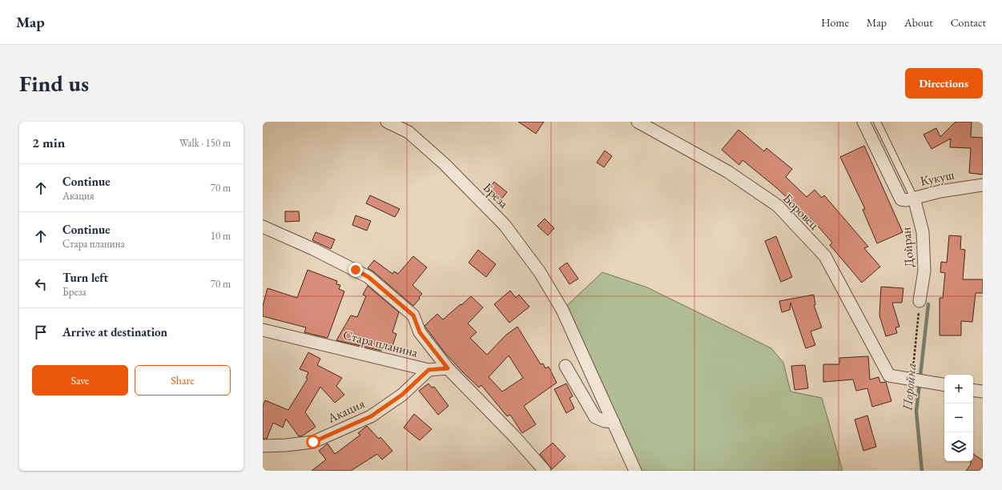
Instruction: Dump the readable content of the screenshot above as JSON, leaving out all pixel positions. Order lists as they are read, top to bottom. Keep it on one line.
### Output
{"streets":{"street":["Кукуш","Бреза","Боровец","Дойран","Стара планина","Акация"]},"crossings":[["Кукуш","Дойран"],["Стара планина","Акация"]],"water":["Поройна"],"page":{"header":"Map","nav":["Home","Map","About","Contact"],"buttons":["Directions",["Save","Share"]],"title":"Find us","heading":["2 min","Walk · 150 m"],"list":[["Continue","Акация","70 m"],["Continue","Стара планина","10 m"],["Turn left","Бреза","70 m"],"Arrive at destination"],"map_buttons":["+","−"]}}
